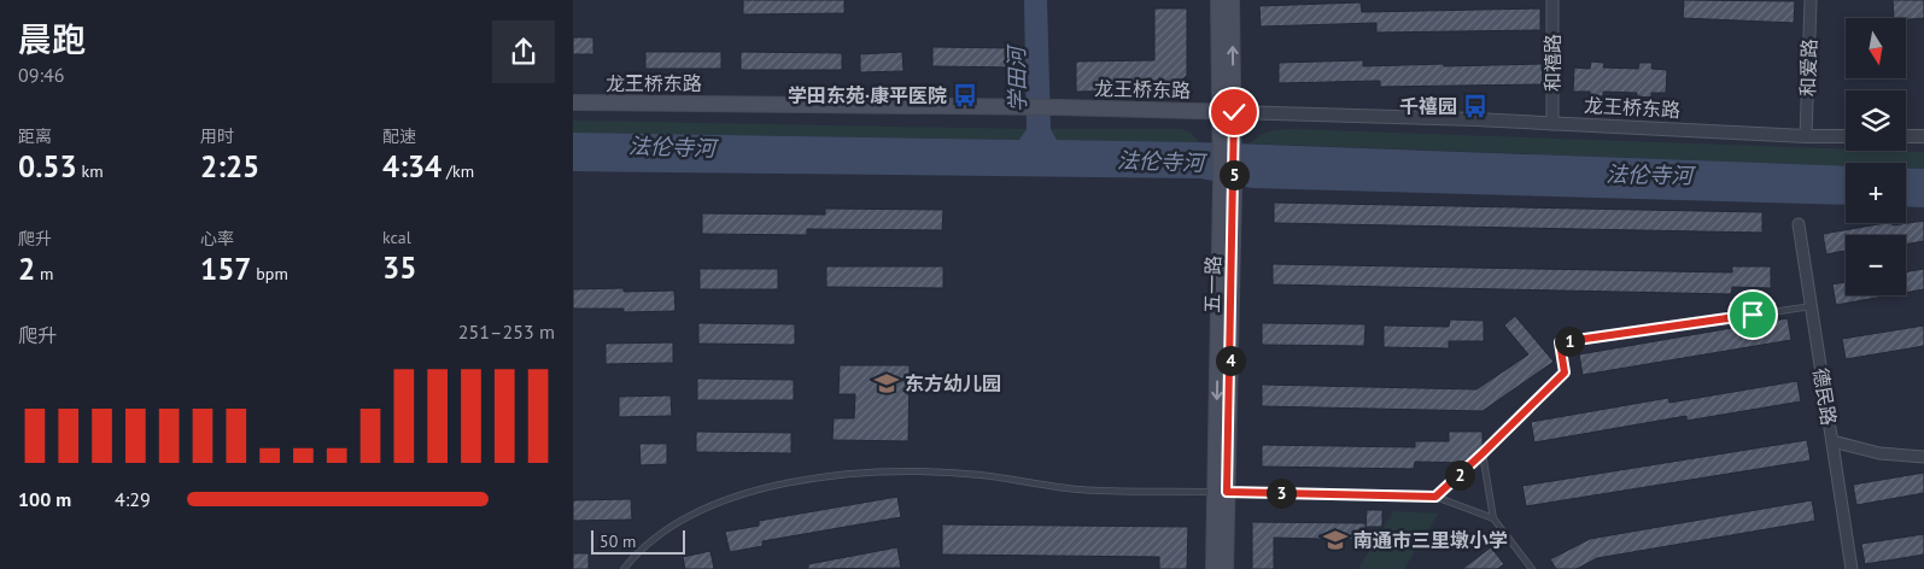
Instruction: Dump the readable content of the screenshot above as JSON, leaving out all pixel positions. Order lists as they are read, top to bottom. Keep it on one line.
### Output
{"streets":{"main road":["龙王桥东路","五一路"],"street":["和禧路","和爱路","德民路"]},"crossings":[["和禧路","龙王桥东路"],["和爱路","龙王桥东路"],["龙王桥东路","五一路"]],"water":["学田河","法伦寺河"],"places":{"bus stop":["学田东苑·康平医院","千禧园"],"school or university":["东方幼儿园","南通市三里墩小学"]},"scale_bar":"50 m","north":"bottom","page":{"heading":["晨跑","09:46"],"map_buttons":["+","−"],"stats":[["距离","0.53 km"],["用时","2:25"],["配速","4:34 /km"],["爬升","2 m"],["心率","157 bpm"],["kcal","35"]],"pins":["5","1","4","2","3"],"chart":["爬升","251–253 m"],"list":[{"name":"100 m","note":"4:29"}],"scale":"50 m"}}
